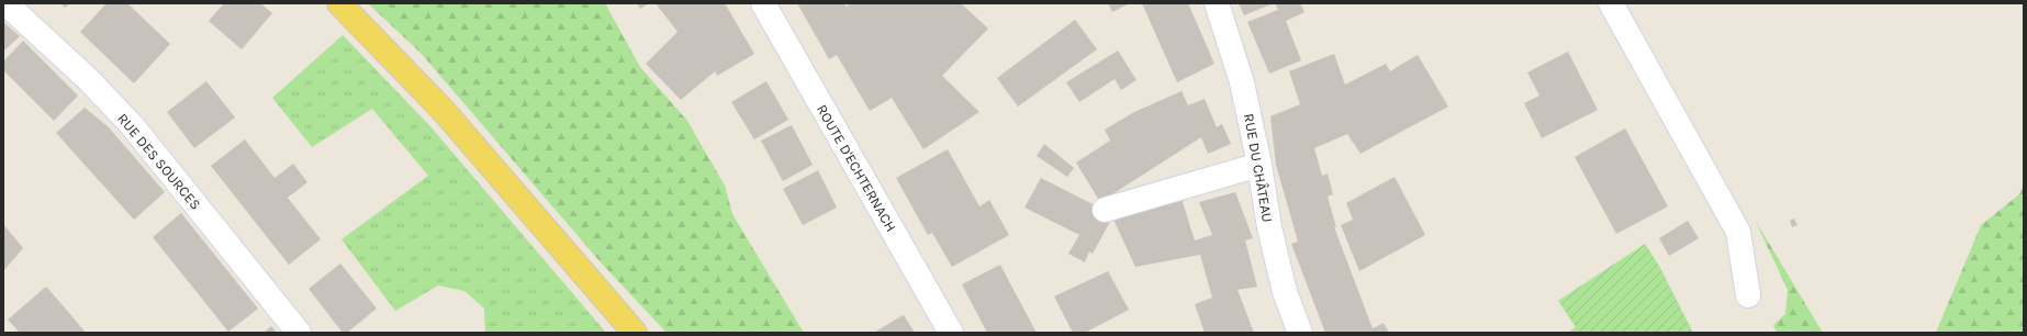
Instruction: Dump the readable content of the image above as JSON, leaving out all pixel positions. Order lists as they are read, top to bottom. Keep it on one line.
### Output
{"streets":{"street":["RUE DES SOURCES","ROUTE D'ECHTERNACH","RUE DU CHÂTEAU"]}}
